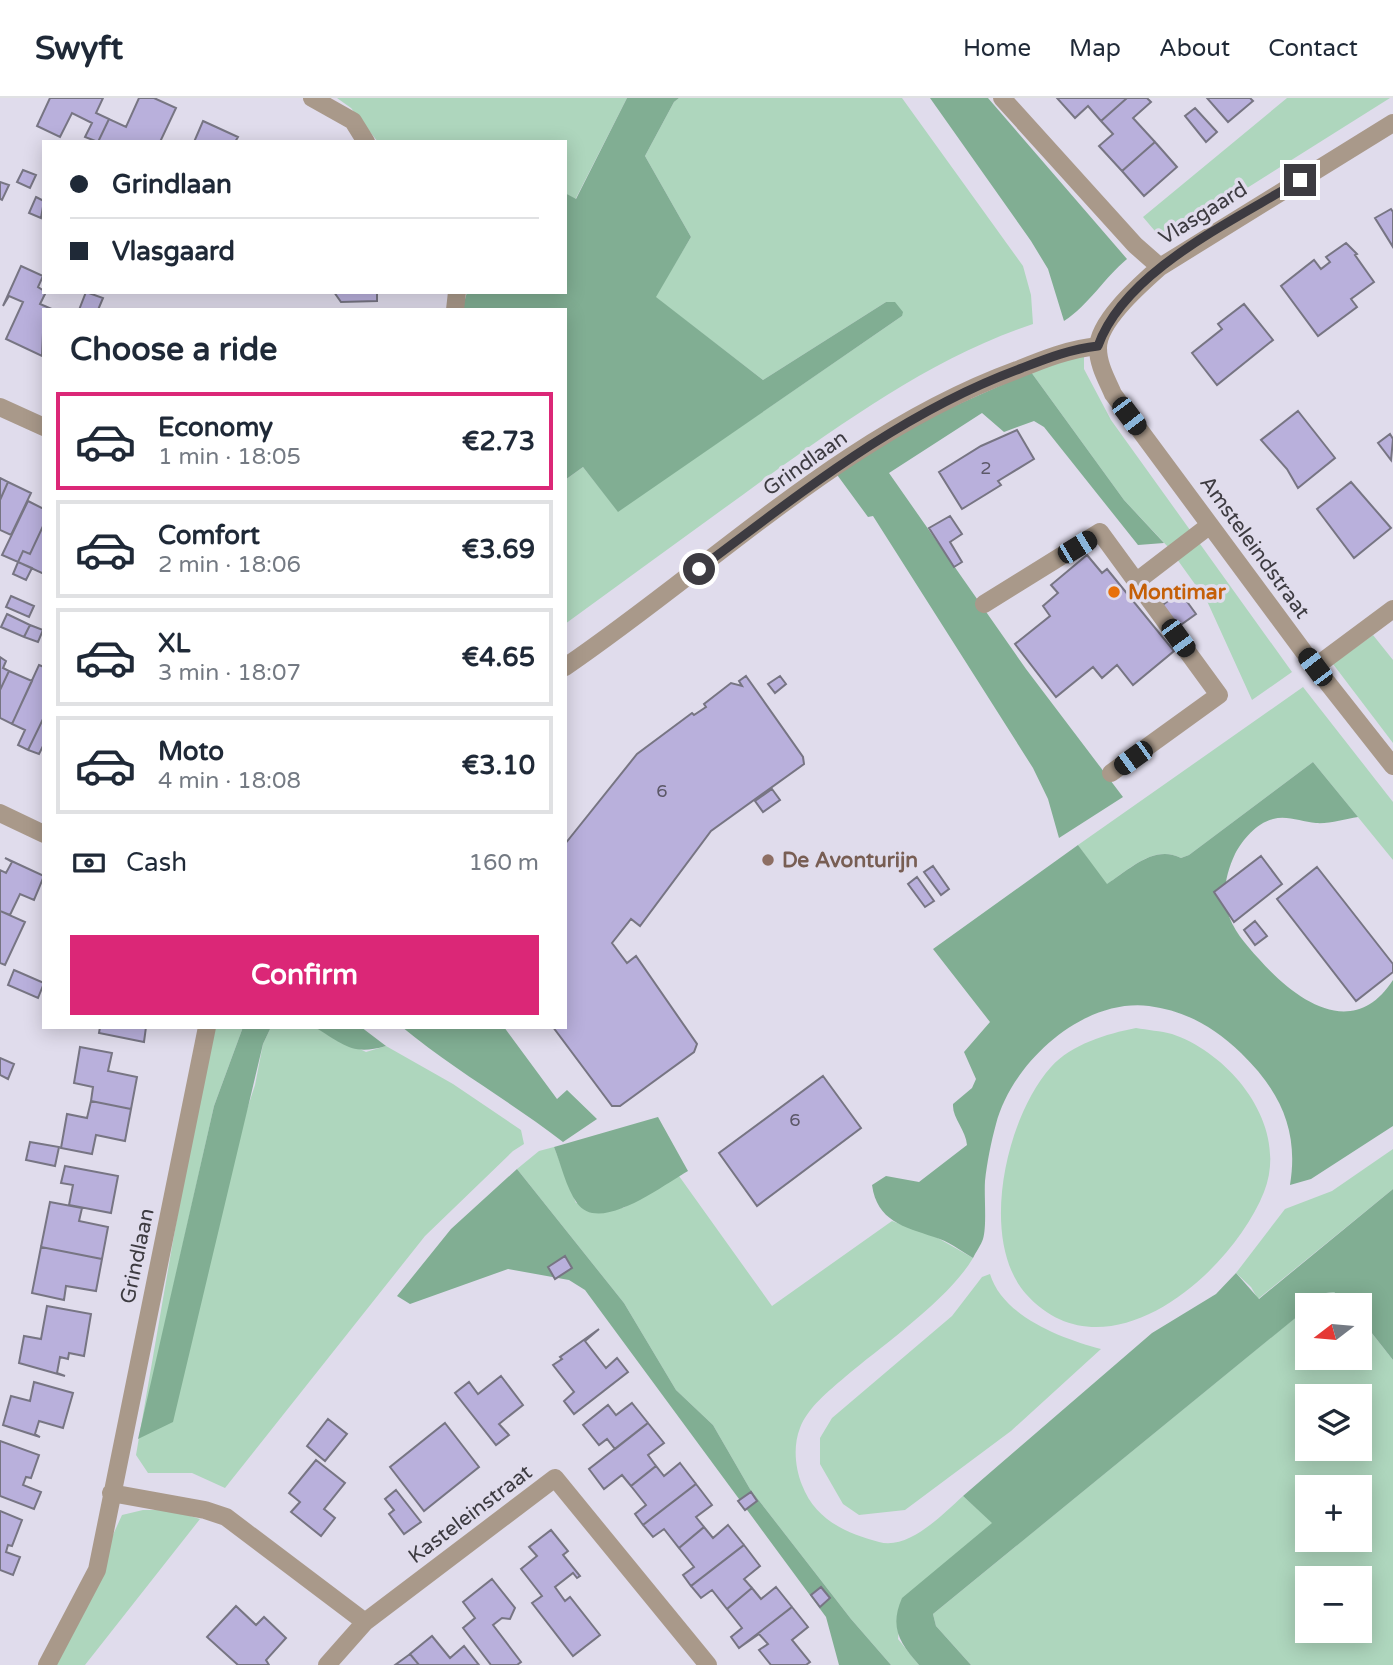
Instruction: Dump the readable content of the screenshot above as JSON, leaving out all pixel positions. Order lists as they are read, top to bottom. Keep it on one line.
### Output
{"streets":{"street":["Vlasgaard","Grindlaan","Amsteleindstraat","Kasteleinstraat"]},"crossings":[["Vlasgaard","Grindlaan"],["Vlasgaard","Amsteleindstraat"],["Grindlaan","Amsteleindstraat"]],"places":["Montimar","De Avonturijn"],"house_numbers":["2","6","6"],"north":"left","page":{"header":"Swyft","nav":["Home","Map","About","Contact"],"banner":["Grindlaan","Vlasgaard"],"heading":"Choose a ride","list":[{"name":"Economy","note":"1 min · 18:05","value":"€2.73"},{"name":"Comfort","note":"2 min · 18:06","value":"€3.69"},{"name":"XL","note":"3 min · 18:07","value":"€4.65"},{"name":"Moto","note":"4 min · 18:08","value":"€3.10"}],"pay":["Cash","160 m"],"buttons":"Confirm","map_buttons":["+","−"]}}
